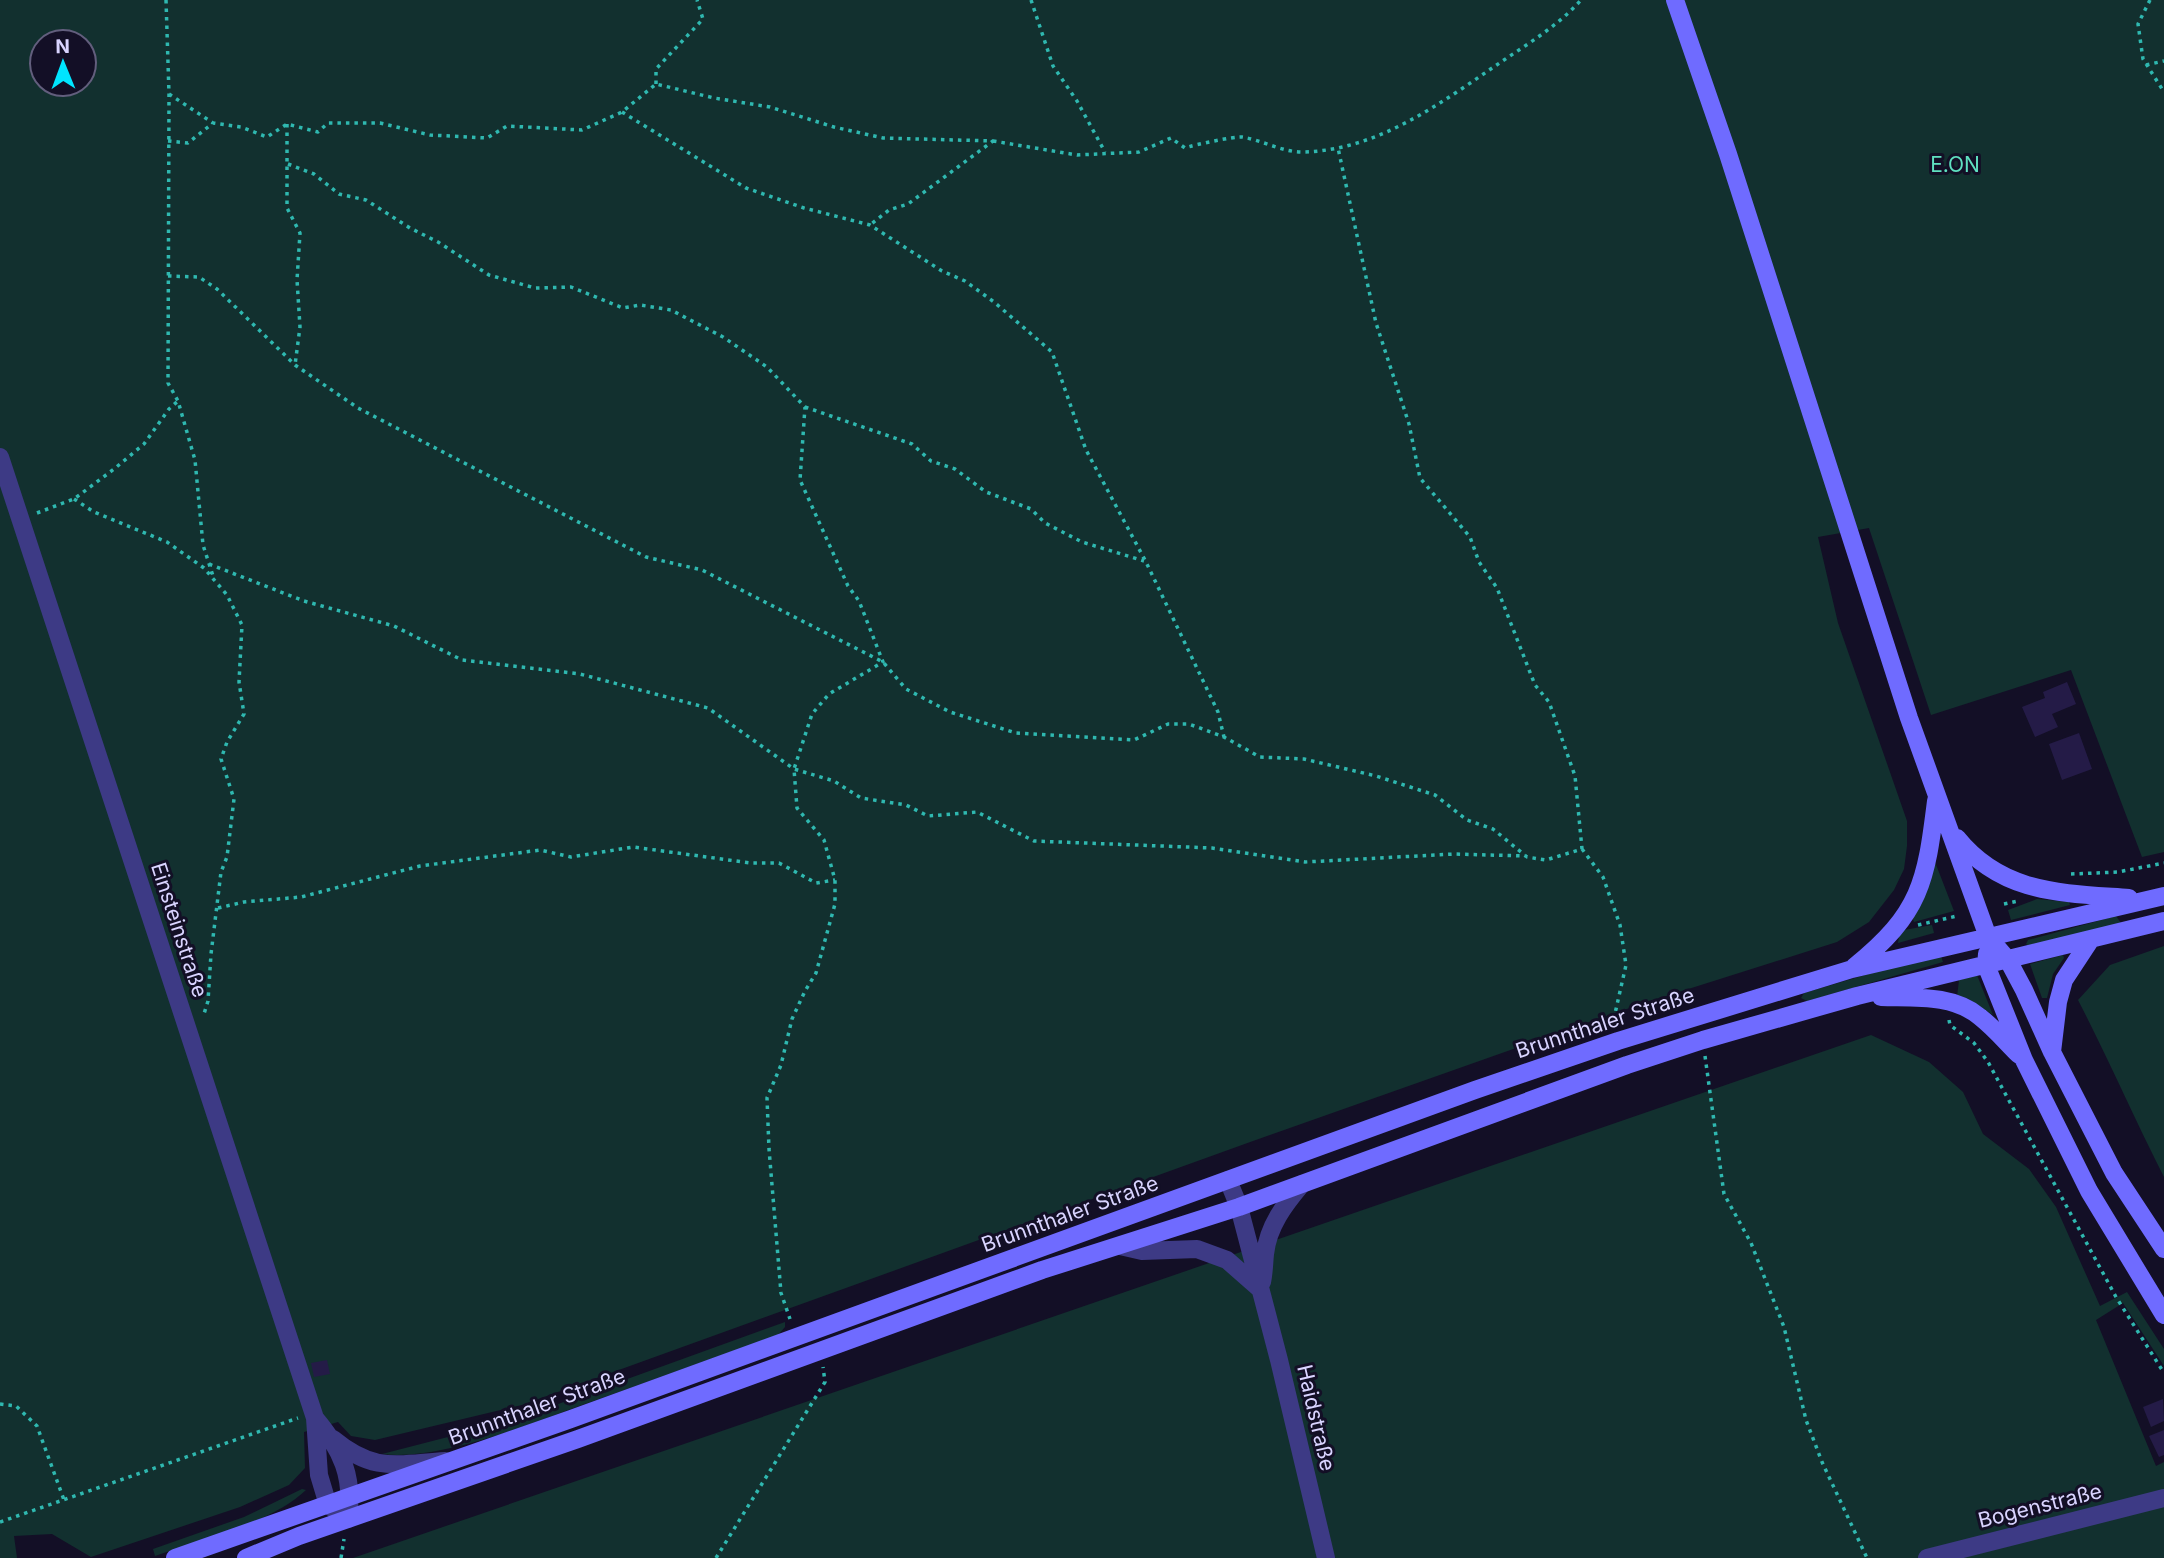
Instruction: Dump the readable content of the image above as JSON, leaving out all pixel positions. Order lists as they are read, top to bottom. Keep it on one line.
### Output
{"streets":{"main road":["Brunnthaler Straße"],"street":["Einsteinstraße","Haidstraße","Bogenstraße"]},"crossings":[["Einsteinstraße","Brunnthaler Straße"],["Brunnthaler Straße","Haidstraße"]],"parks":["E.ON"],"north":"top"}
